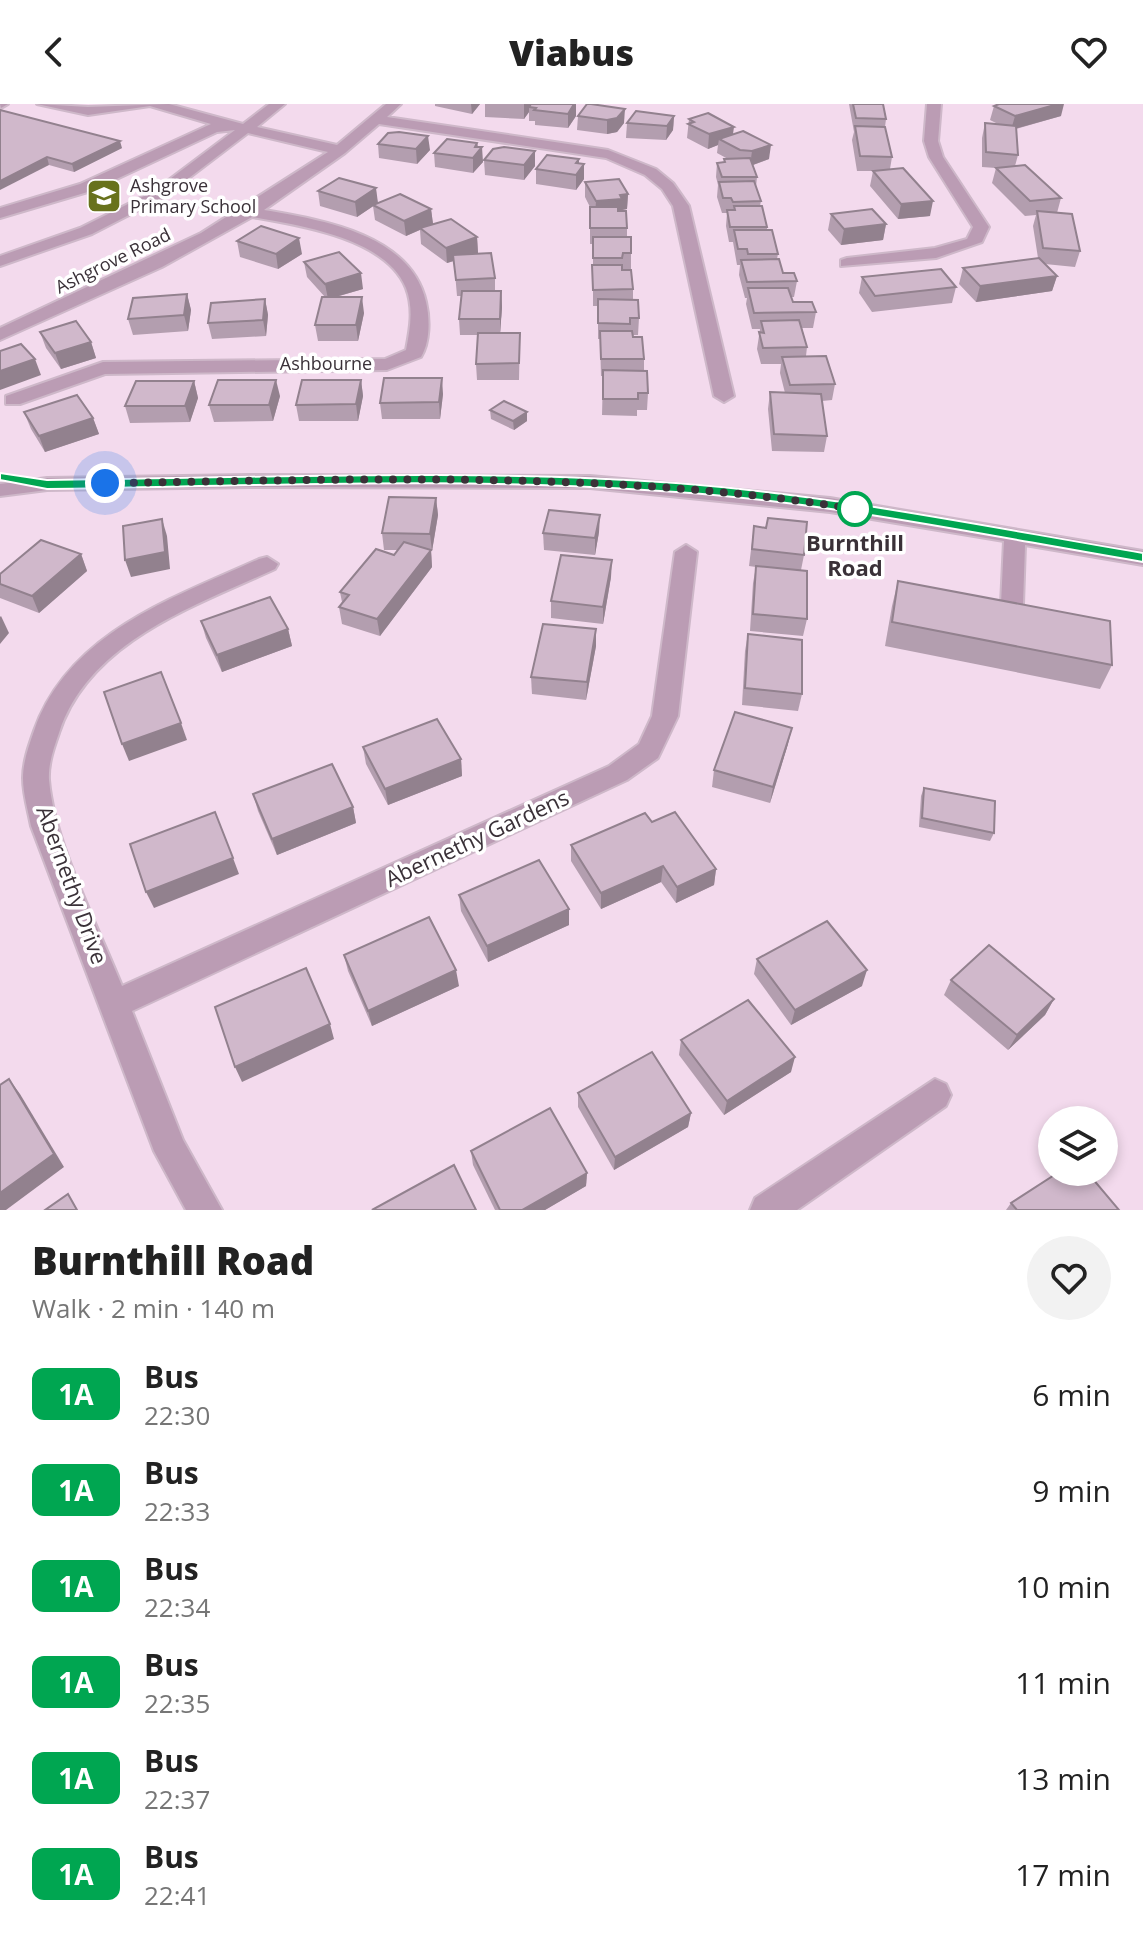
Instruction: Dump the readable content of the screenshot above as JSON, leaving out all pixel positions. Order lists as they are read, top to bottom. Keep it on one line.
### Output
{"streets":{"street":["Ashgrove Road","Ashbourne","Abernethy Gardens","Abernethy Drive"]},"crossings":[["Ashgrove Road","Ashbourne"],["Abernethy Gardens","Abernethy Drive"]],"places":{"school or university":["Ashgrove Primary School"],"other":["Burnthill Road"]},"lines":["bus line 1A"],"page":{"header":"Viabus","heading":["Burnthill Road","Walk · 2 min · 140 m"],"list":[{"mark":"1A","name":"Bus","note":"22:30","value":"6 min"},{"mark":"1A","name":"Bus","note":"22:33","value":"9 min"},{"mark":"1A","name":"Bus","note":"22:34","value":"10 min"},{"mark":"1A","name":"Bus","note":"22:35","value":"11 min"},{"mark":"1A","name":"Bus","note":"22:37","value":"13 min"},{"mark":"1A","name":"Bus","note":"22:41","value":"17 min"}]}}
